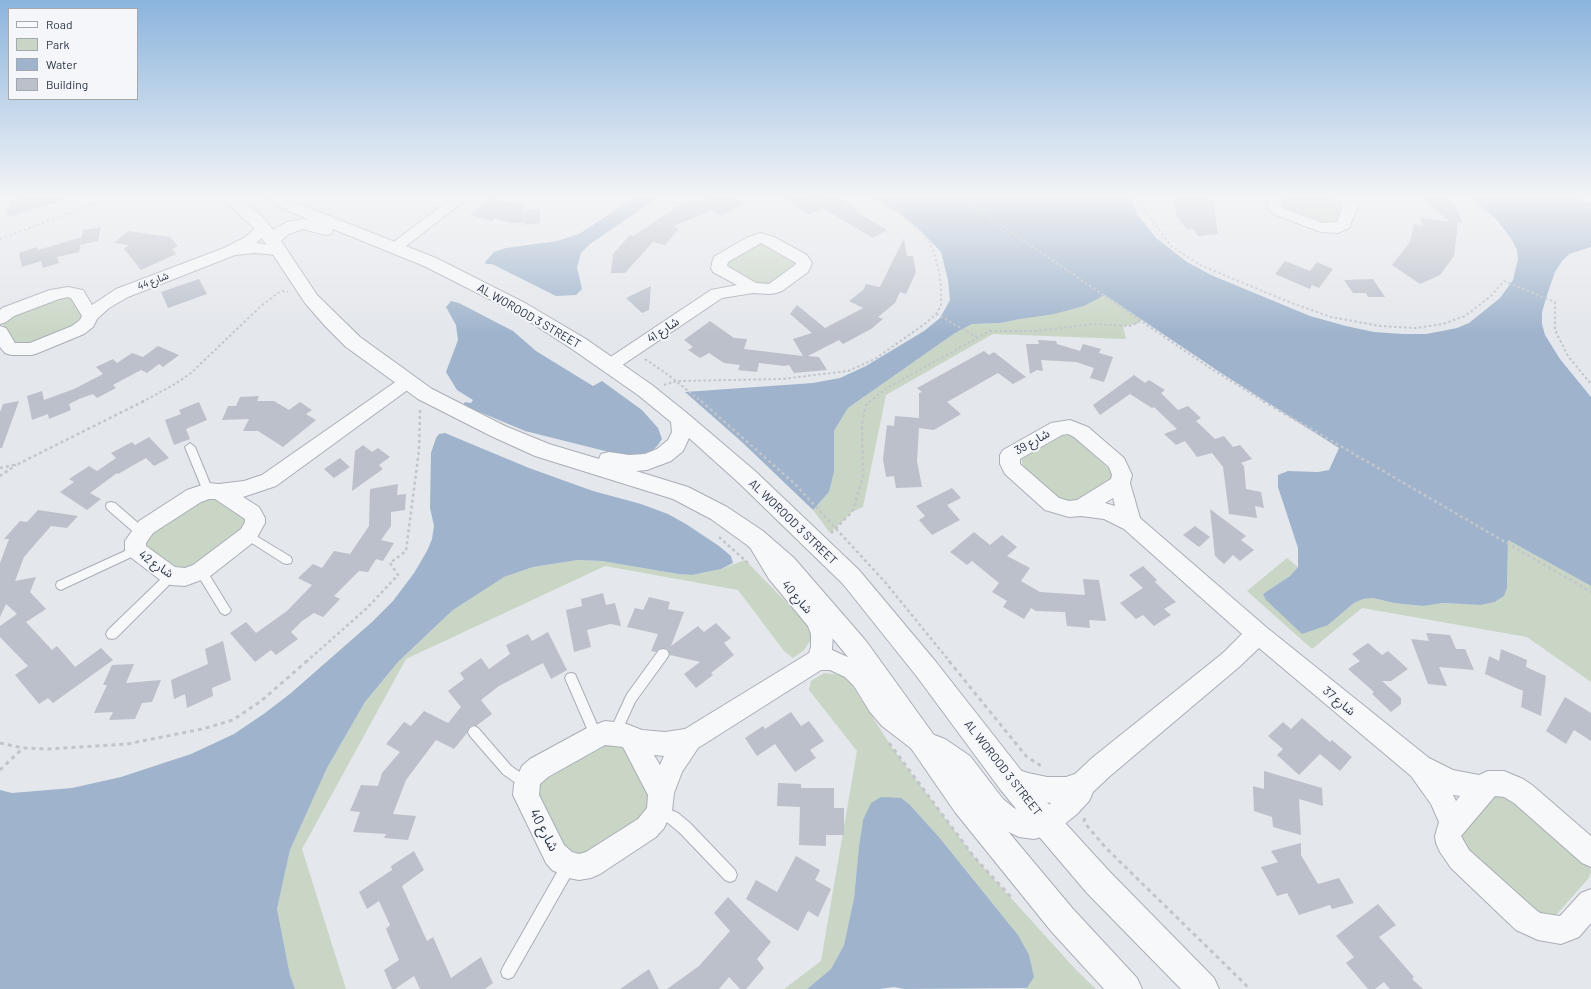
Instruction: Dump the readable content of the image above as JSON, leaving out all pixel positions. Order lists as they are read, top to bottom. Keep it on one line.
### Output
{"streets":{"street":["شارع 44","AL WOROOD 3 STREET","شارع 41","شارع 39","شارع 42","شارع 40","شارع 37"]},"crossings":[["AL WOROOD 3 STREET","شارع 41"],["شارع 39","شارع 37"]],"legend":["Road","Park","Water","Building"]}
